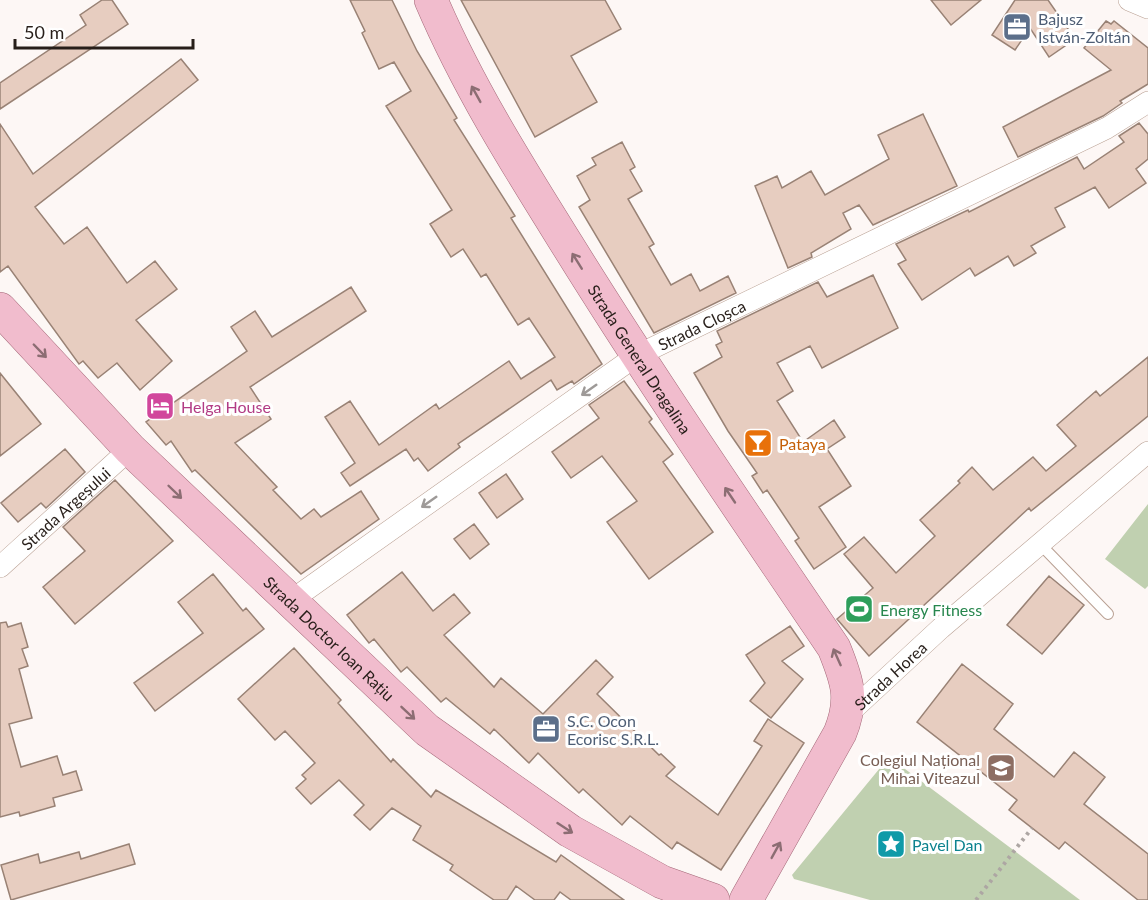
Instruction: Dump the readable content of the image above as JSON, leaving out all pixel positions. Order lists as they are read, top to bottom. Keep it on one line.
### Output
{"streets":{"main road":["Strada General Dragalina","Strada Doctor Ioan Rațiu","Strada Horea"],"street":["Strada Cloșca","Strada Argeșului"]},"crossings":[["Strada Cloșca","Strada General Dragalina"],["Strada Cloșca","Strada Doctor Ioan Rațiu"],["Strada General Dragalina","Strada Horea"],["Strada Argeșului","Strada Doctor Ioan Rațiu"]],"one_way":["Strada Cloșca","Strada General Dragalina","Strada Doctor Ioan Rațiu"],"places":{"office":["Bajusz István-Zoltán","S.C. Ocon Ecorisc S.R.L."],"hotel":["Helga House"],"bar":["Pataya"],"sports":["Energy Fitness"],"school or university":["Colegiul Național Mihai Viteazul"],"place":["Pavel Dan"]},"scale_bar":"50 m"}
